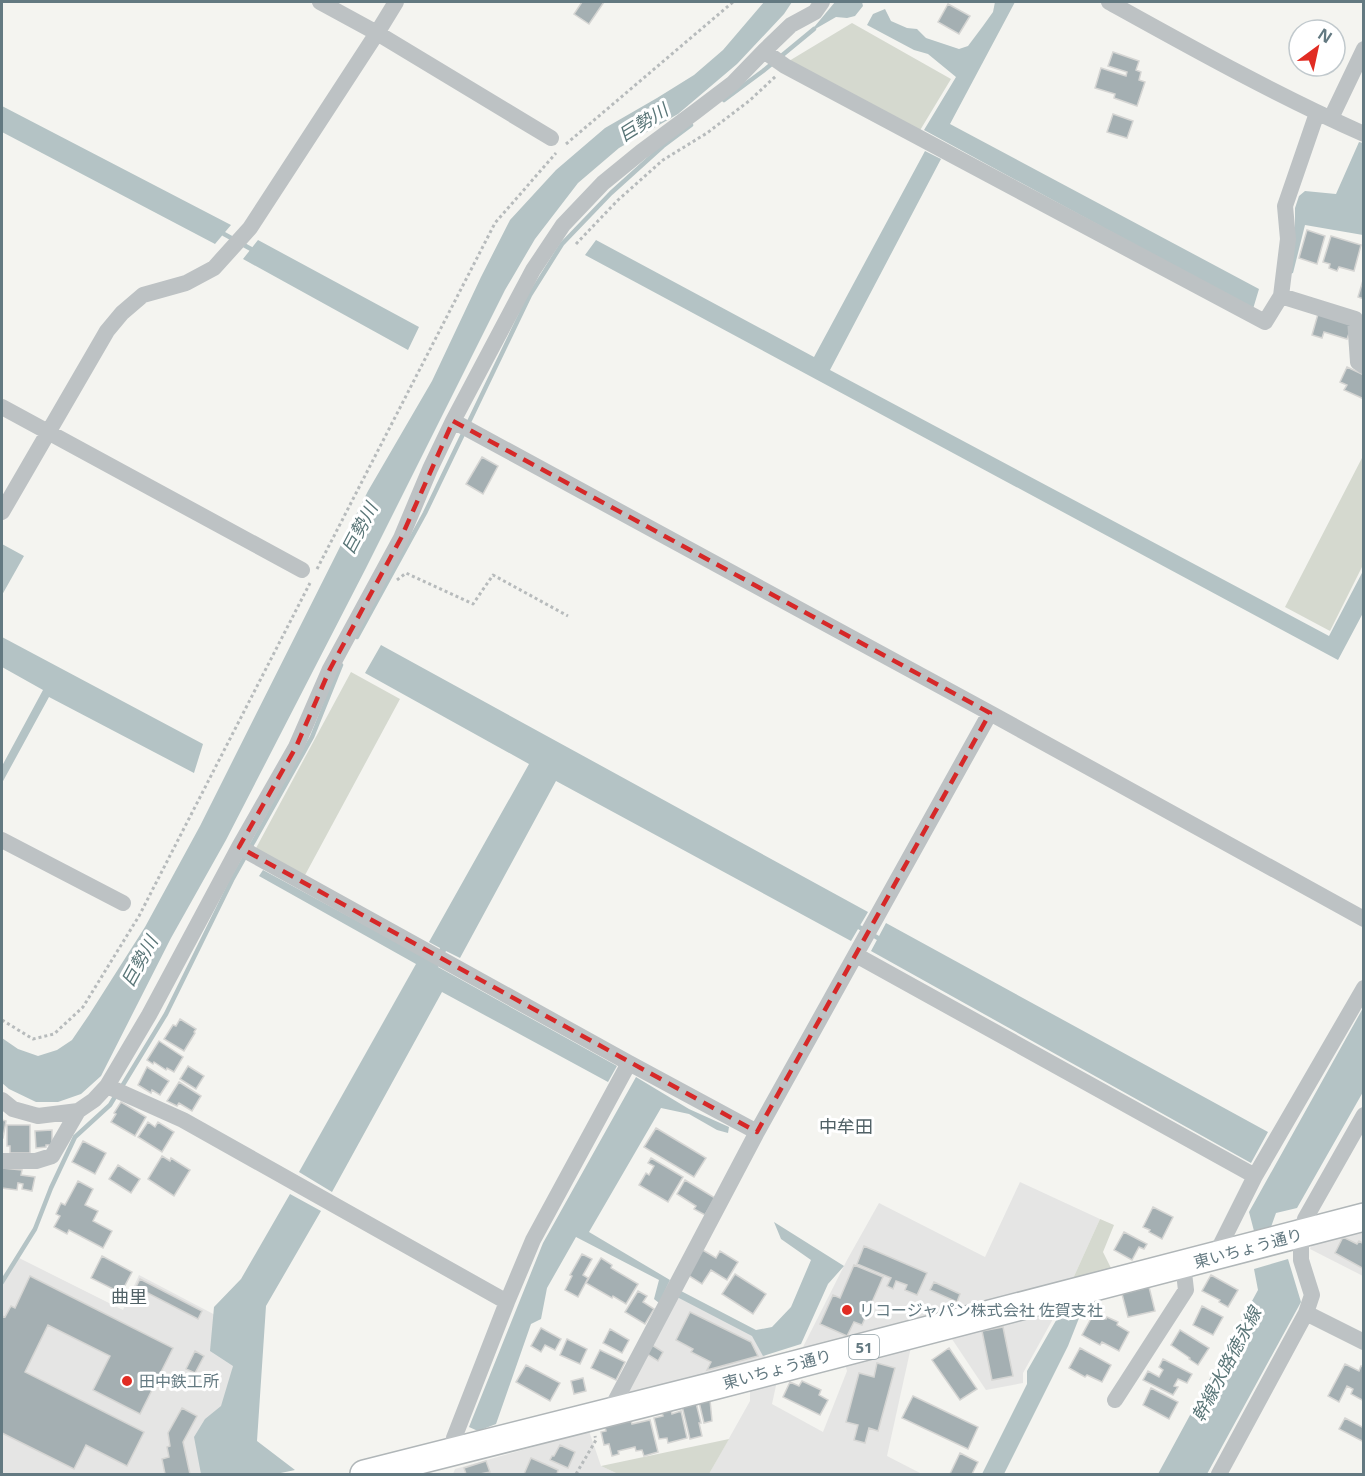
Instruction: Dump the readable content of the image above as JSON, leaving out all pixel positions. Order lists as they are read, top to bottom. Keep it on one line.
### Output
{"streets":{"main road":["東いちょう通り","51"]},"districts":["中牟田","曲里"],"water":["巨勢川","幹線水路徳永線"],"places":["リコージャパン株式会社 佐賀支社","田中鉄工所"],"north":"top right"}
